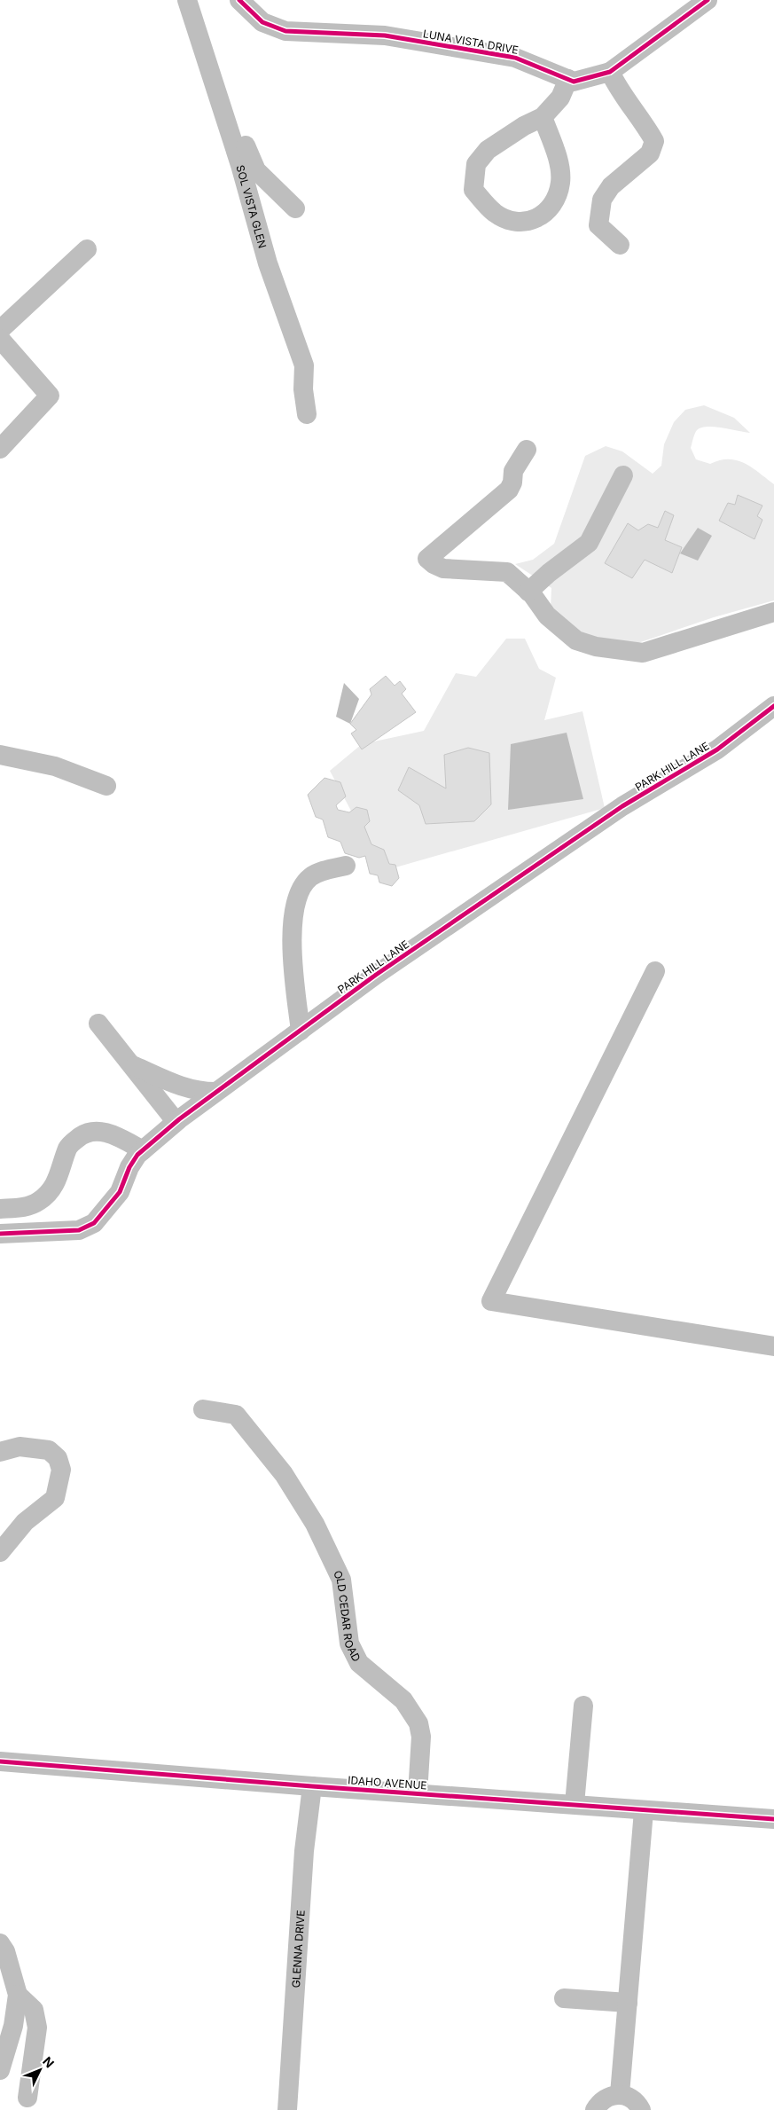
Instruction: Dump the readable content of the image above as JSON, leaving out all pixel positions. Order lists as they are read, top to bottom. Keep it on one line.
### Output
{"streets":{"street":["LUNA VISTA DRIVE","SOL VISTA GLEN","PARK HILL LANE","OLD CEDAR ROAD","IDAHO AVENUE","GLENNA DRIVE"]},"crossings":[["OLD CEDAR ROAD","IDAHO AVENUE"],["IDAHO AVENUE","GLENNA DRIVE"]],"north":"top right"}
